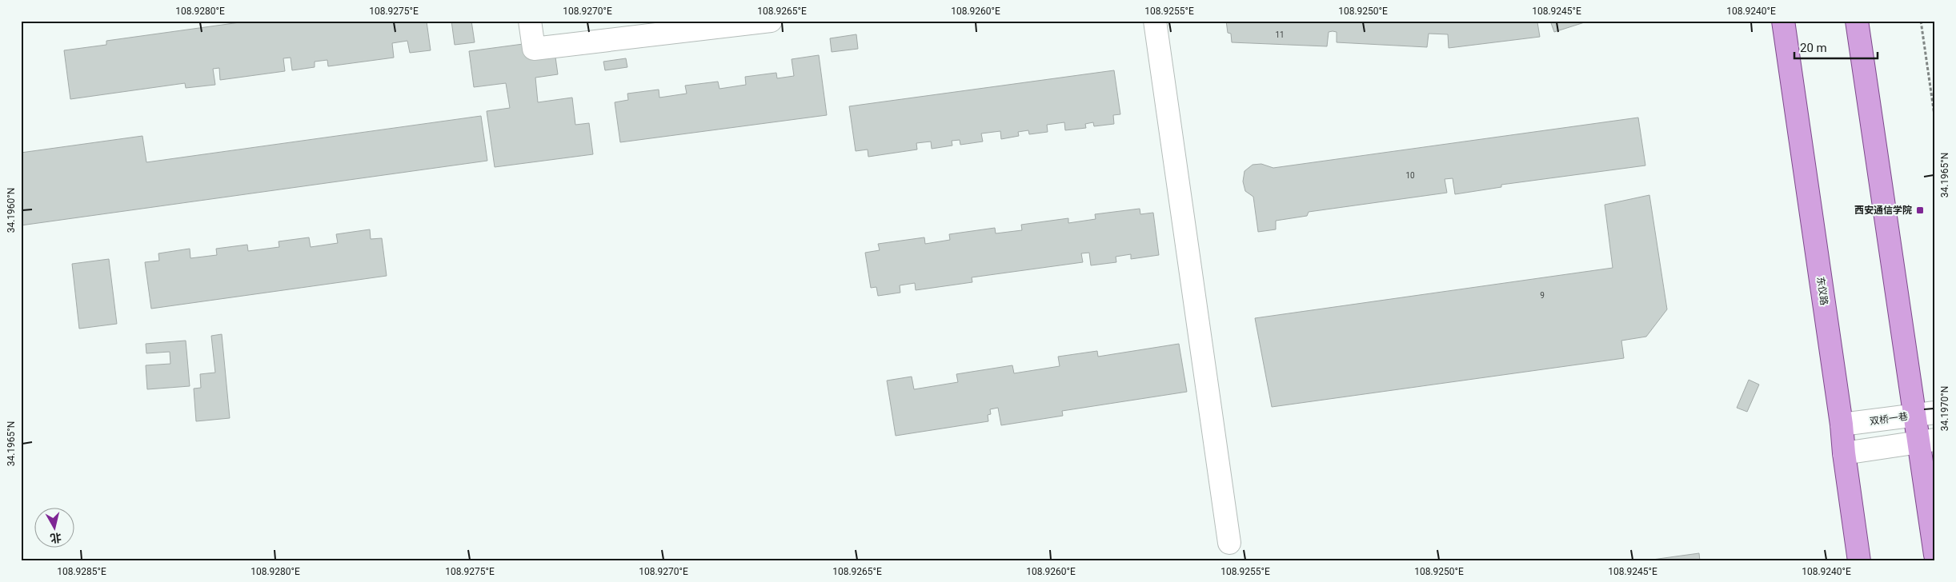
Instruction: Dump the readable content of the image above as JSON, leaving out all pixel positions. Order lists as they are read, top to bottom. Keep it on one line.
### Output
{"streets":{"main road":["东仪路"],"street":["双桥一巷"]},"crossings":[["东仪路","双桥一巷"]],"places":{"transit":["西安通信学院"]},"house_numbers":["11","10","9"],"scale_bar":"20 m","north":"bottom","coordinates":["108.9280°E","108.9275°E","108.9270°E","108.9265°E","108.9260°E","108.9255°E","108.9250°E","108.9245°E","108.9240°E","34.1965°N","34.1960°N","34.1970°N","108.9285°E"]}
